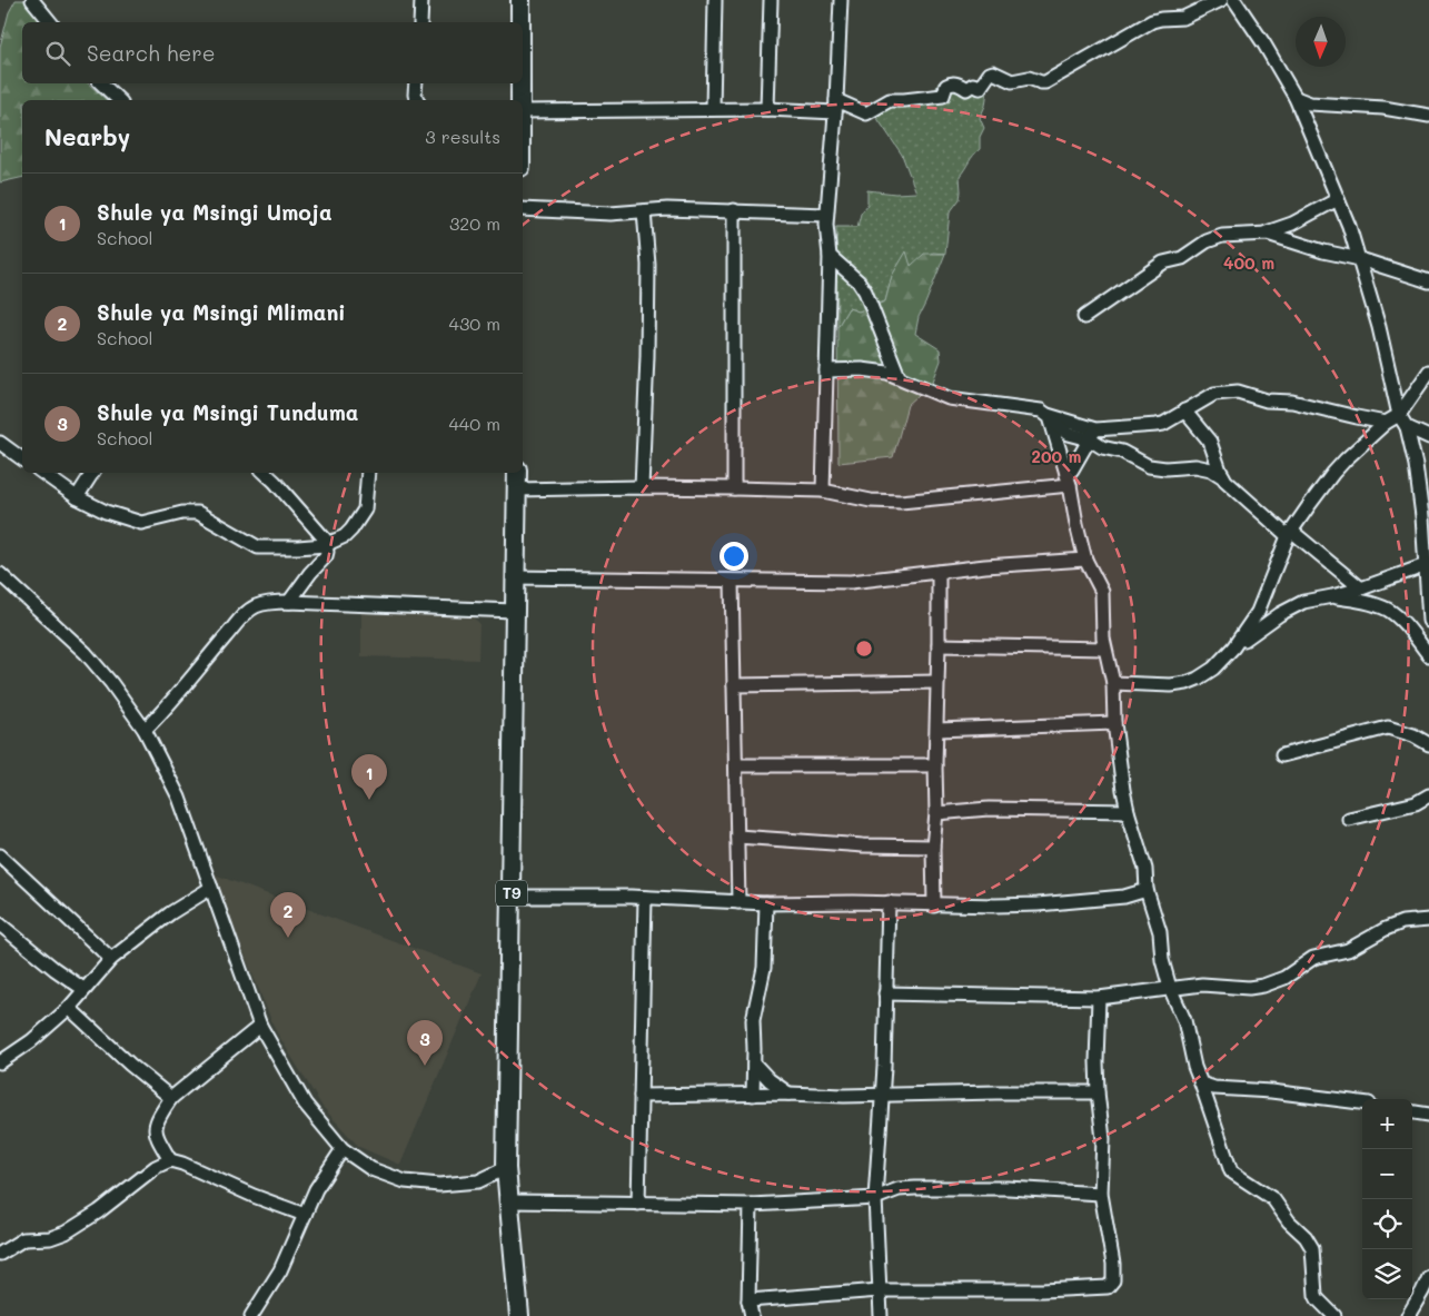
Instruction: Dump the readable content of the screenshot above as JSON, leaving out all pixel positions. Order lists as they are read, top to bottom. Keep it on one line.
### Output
{"streets":{"highway":["T9"]},"north":"bottom","page":{"search":"Search here","heading":["Nearby","3 results"],"list":[{"mark":"1","name":"Shule ya Msingi Umoja","note":"School","value":"320 m"},{"mark":"2","name":"Shule ya Msingi Mlimani","note":"School","value":"430 m"},{"mark":"3","name":"Shule ya Msingi Tunduma","note":"School","value":"440 m"}],"pins":["1","2","3"],"map_buttons":["+","−"]},"rings":["400 m","200 m"]}
